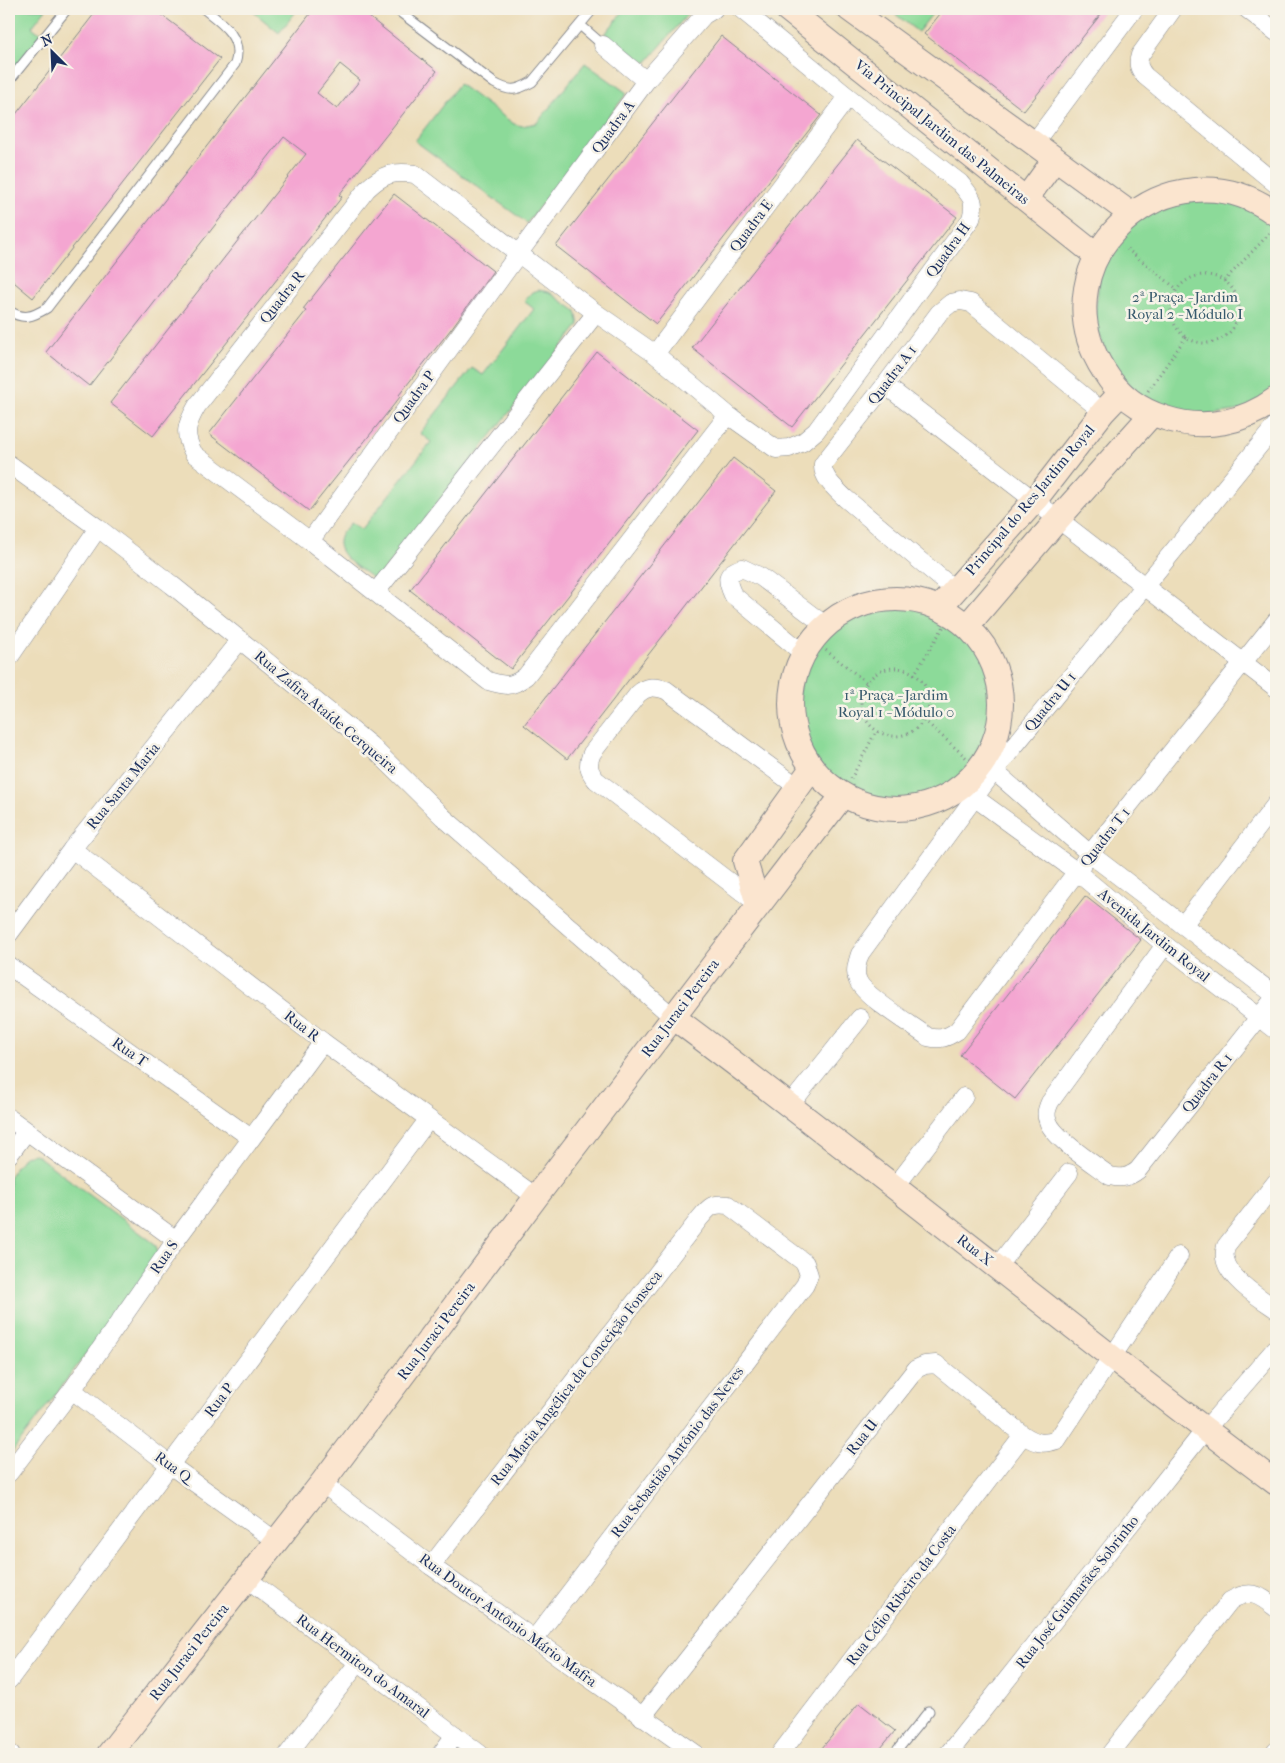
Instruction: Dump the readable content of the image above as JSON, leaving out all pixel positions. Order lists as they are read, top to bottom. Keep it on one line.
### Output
{"streets":{"street":["Quadra A","Via Principal Jardim das Palmeiras","Quadra E","Quadra H","Quadra R","Quadra A 1","Quadra P","Principal do Res Jardim Royal","Quadra U 1","Rua Zafira Ataíde Cerqueira","Rua Santa Maria","Quadra T 1","Avenida Jardim Royal","Rua Juraci Pereira","Rua R","Rua T","Quadra R 1","Rua X","Rua S","Rua Maria Angélica da Conceição Fonseca","Rua P","Rua U","Rua Sebastião Antônio das Neves","Rua Q","Rua José Guimarães Sobrinho","Rua Célio Ribeiro da Costa","Rua Doutor Antônio Mário Mafra","Rua Hermiton do Amaral"]},"crossings":[["Quadra A","Quadra R"],["Quadra A","Quadra P"],["Quadra E","Quadra H"],["Quadra R","Quadra P"],["Quadra A 1","Principal do Res Jardim Royal"],["Quadra U 1","Avenida Jardim Royal"],["Rua Zafira Ataíde Cerqueira","Rua Santa Maria"],["Rua Zafira Ataíde Cerqueira","Rua Juraci Pereira"],["Rua Zafira Ataíde Cerqueira","Rua X"],["Rua Santa Maria","Rua R"],["Quadra T 1","Avenida Jardim Royal"],["Avenida Jardim Royal","Quadra R 1"],["Rua Juraci Pereira","Rua R"],["Rua Juraci Pereira","Rua X"],["Rua Juraci Pereira","Rua Q"],["Rua Juraci Pereira","Rua Doutor Antônio Mário Mafra"],["Rua Juraci Pereira","Rua Hermiton do Amaral"],["Rua R","Rua S"],["Rua R","Rua P"],["Rua T","Rua S"],["Rua X","Rua U"],["Rua X","Rua José Guimarães Sobrinho"],["Rua S","Rua Q"],["Rua Maria Angélica da Conceição Fonseca","Rua Sebastião Antônio das Neves"],["Rua Maria Angélica da Conceição Fonseca","Rua Doutor Antônio Mário Mafra"],["Rua P","Rua Q"],["Rua U","Rua Célio Ribeiro da Costa"],["Rua U","Rua Doutor Antônio Mário Mafra"],["Rua Sebastião Antônio das Neves","Rua Doutor Antônio Mário Mafra"]],"parks":["2ª Praça - Jardim Royal 2 - Módulo I","1ª Praça - Jardim Royal 1 - Módulo 0"],"north":"top left"}
